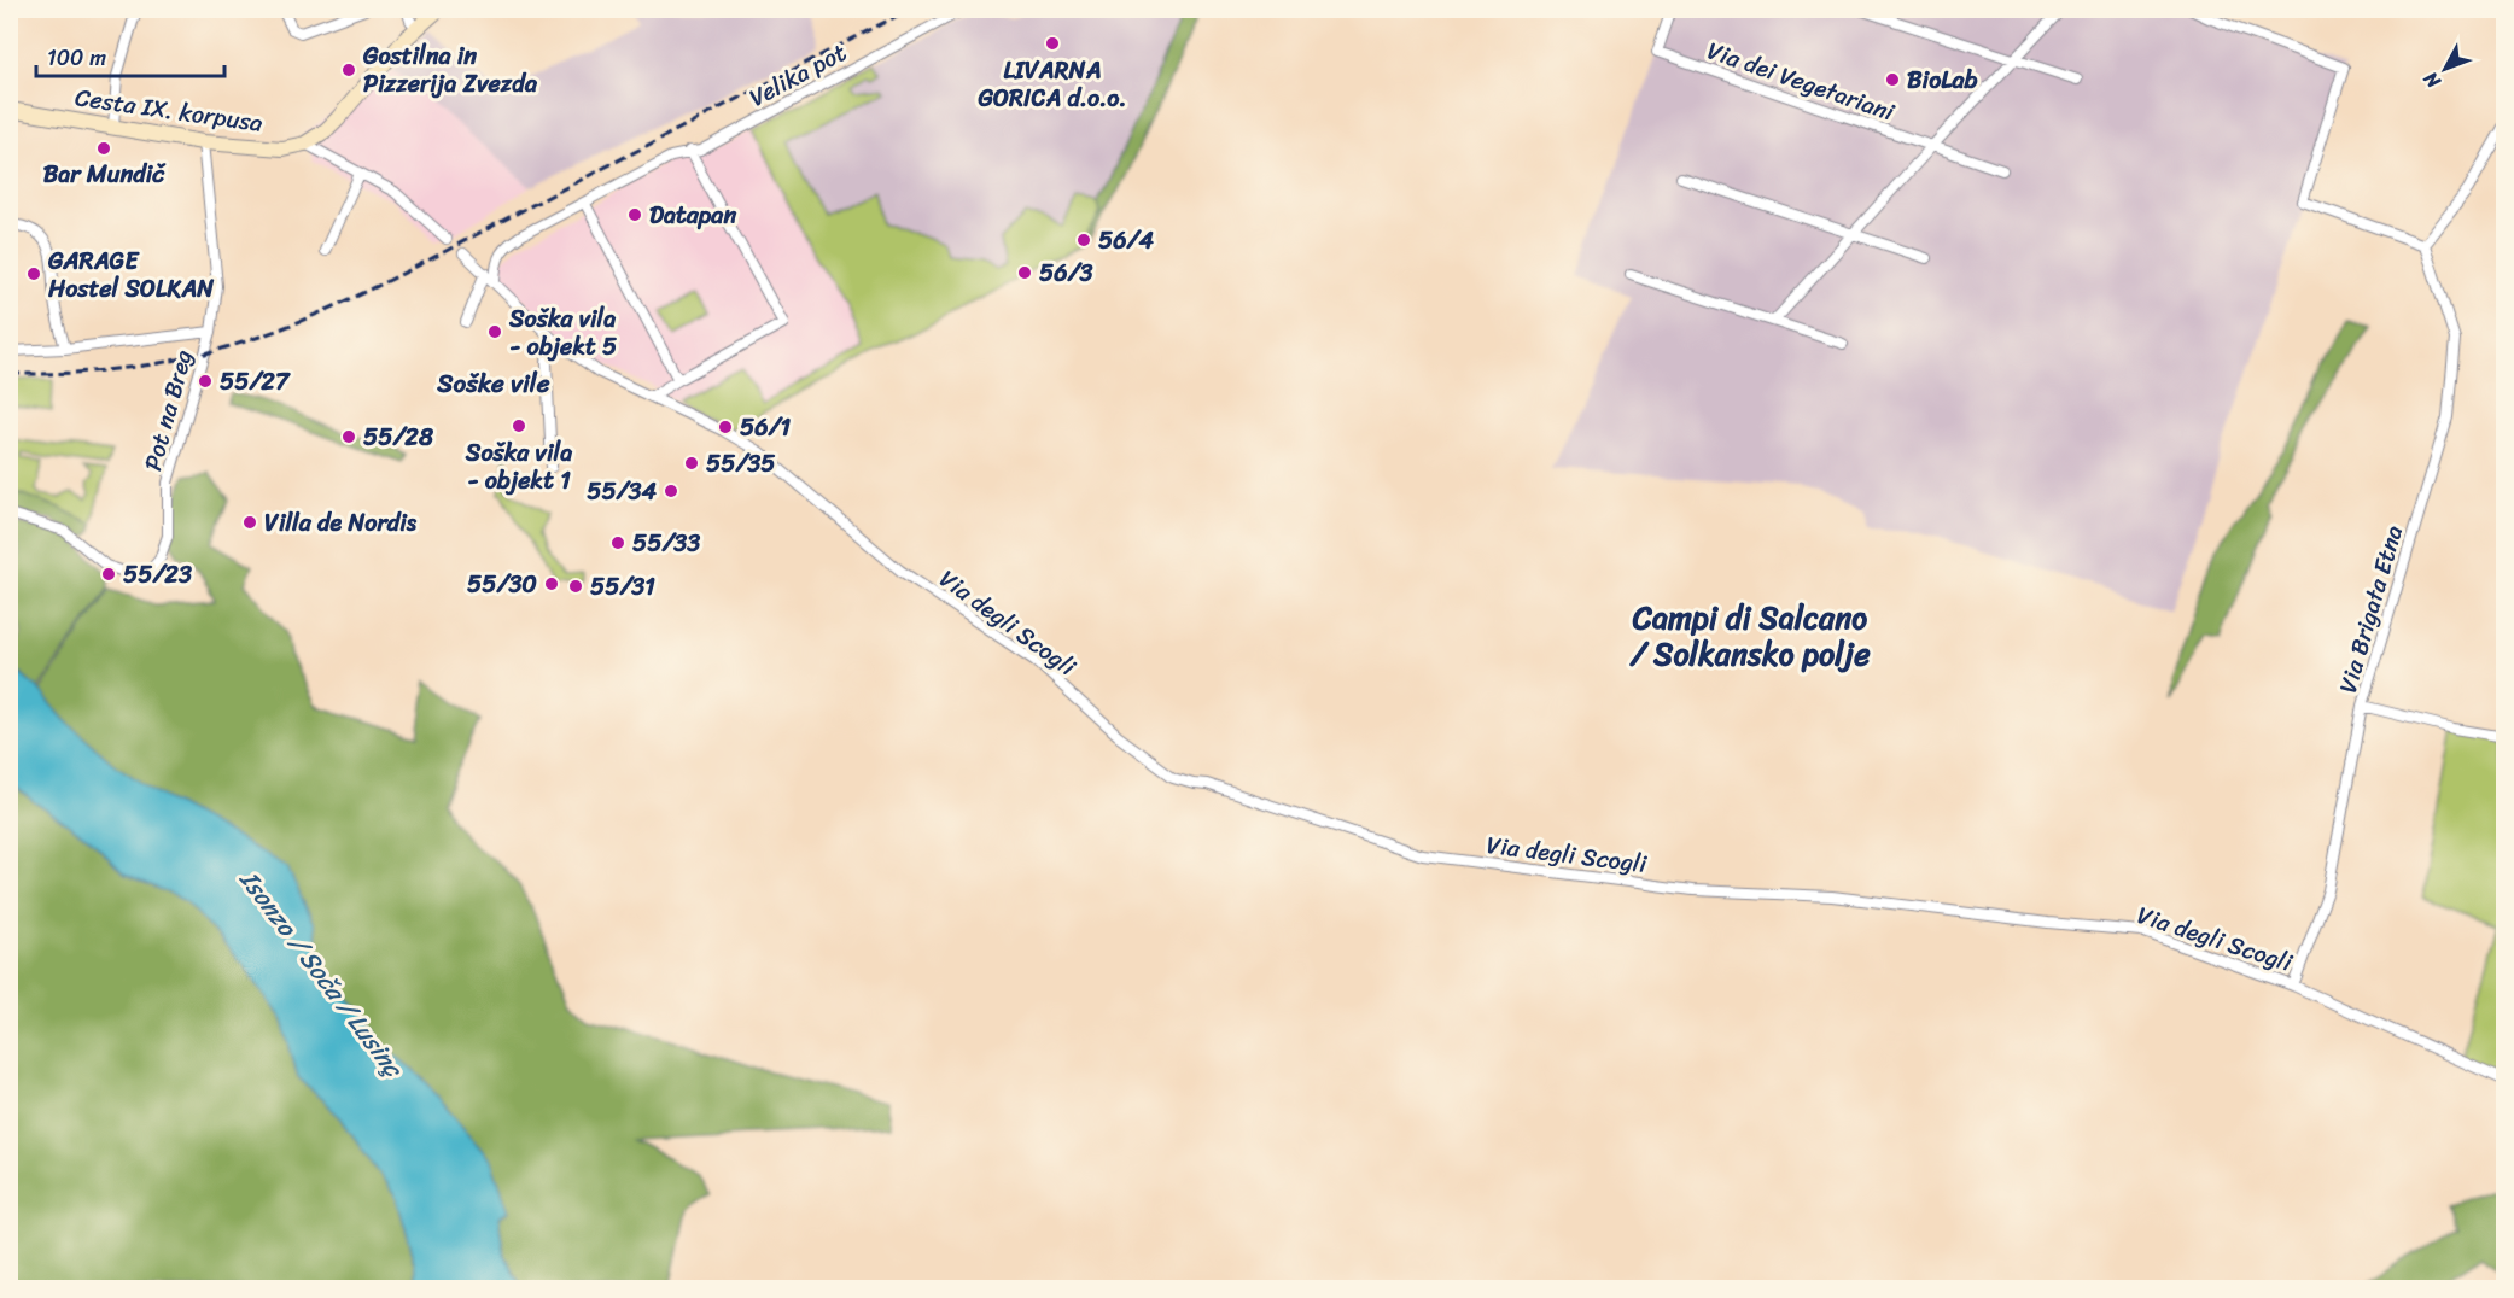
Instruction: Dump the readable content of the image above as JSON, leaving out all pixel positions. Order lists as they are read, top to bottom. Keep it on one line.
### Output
{"streets":{"main road":["Cesta IX. korpusa"],"street":["Velika pot","Via dei Vegetariani","Pot na Breg","Via Brigata Etna","Via degli Scogli"]},"crossings":[["Cesta IX. korpusa","Pot na Breg"],["Via Brigata Etna","Via degli Scogli"]],"districts":["Soške vile","Campi di Salcano / Solkansko polje"],"water":["Isonzo / Soča / Lusinç"],"places":["LIVARNA GORICA d.o.o.","Gostilna in Pizzerija Zvezda","BioLab","Bar Mundič","Datapan","56/4","56/3","GARAGE Hostel SOLKAN","Soška vila - objekt 5","55/27","Soška vila - objekt 1","56/1","55/28","55/35","55/34","Villa de Nordis","55/33","55/23","55/30","55/31"],"scale_bar":"100 m","north":"bottom left"}
